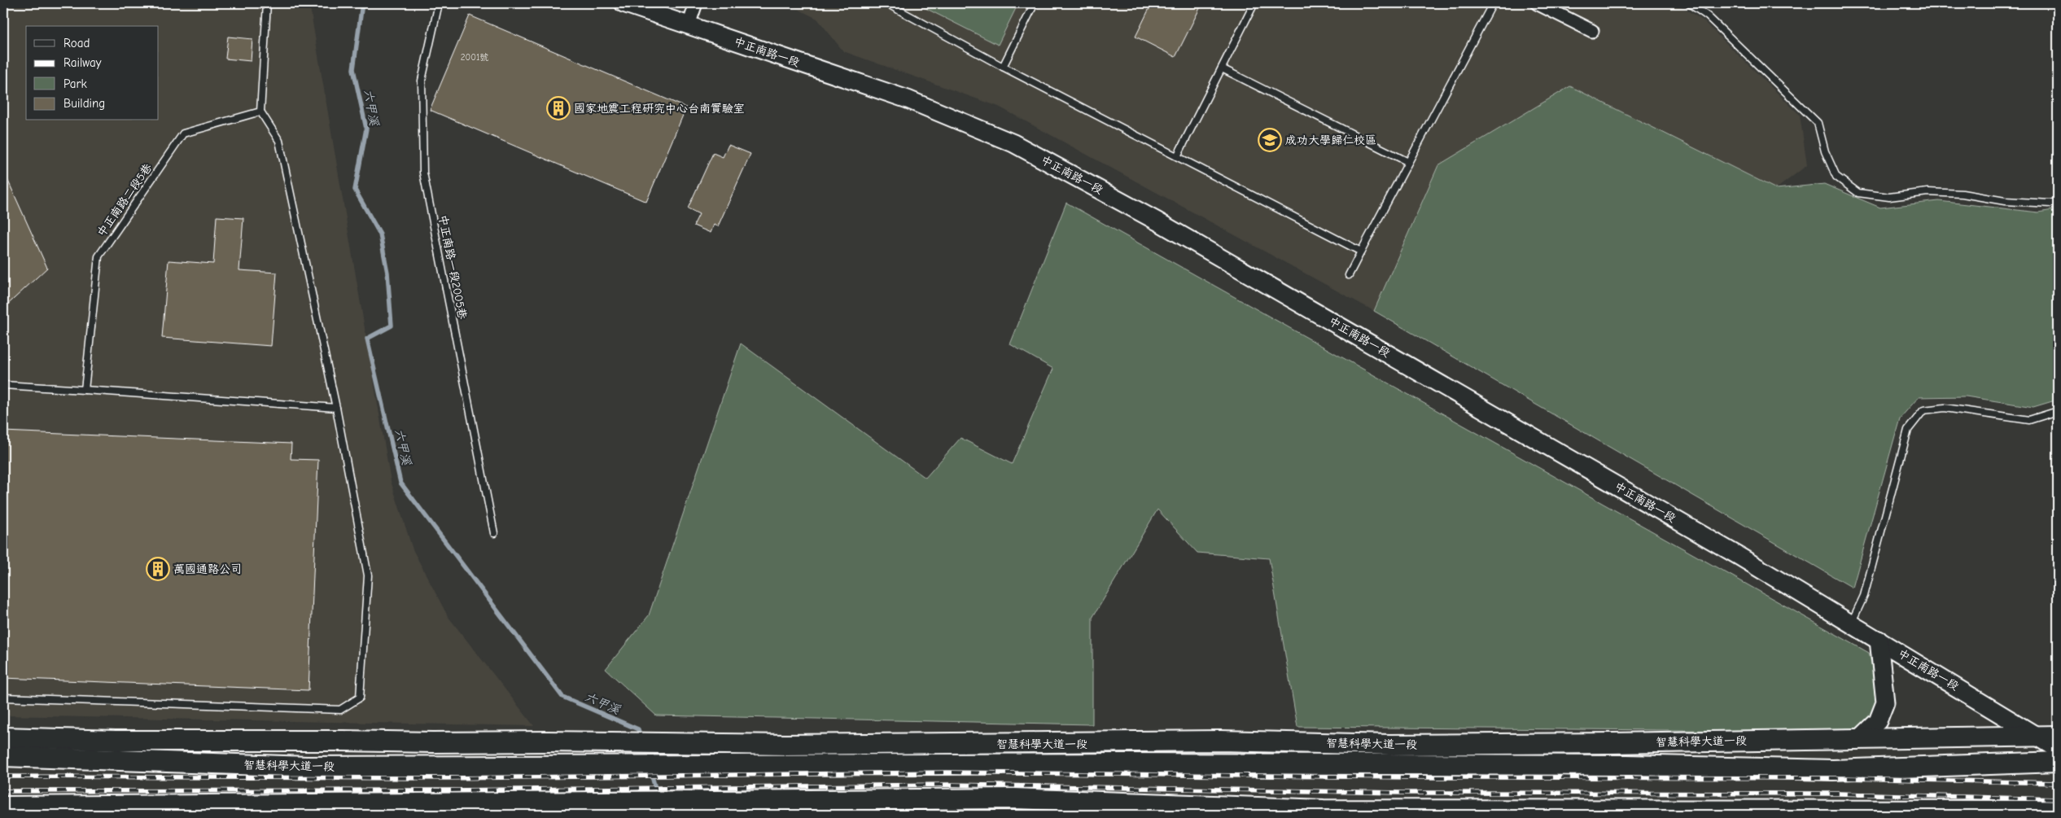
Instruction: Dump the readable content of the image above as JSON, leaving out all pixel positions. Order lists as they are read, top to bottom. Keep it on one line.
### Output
{"streets":{"main road":["智慧科學大道一段"],"street":["中正南路一段"],"lane":["中正南路二段5巷","中正南路一段2005巷"]},"crossings":[["中正南路一段","智慧科學大道一段"]],"water":["六甲溪"],"places":{"building":["國家地震工程研究中心台南實驗室","萬國通路公司"],"school or university":["成功大學歸仁校區"]},"house_numbers":["2001號"],"legend":["Road","Railway","Park","Building"]}
